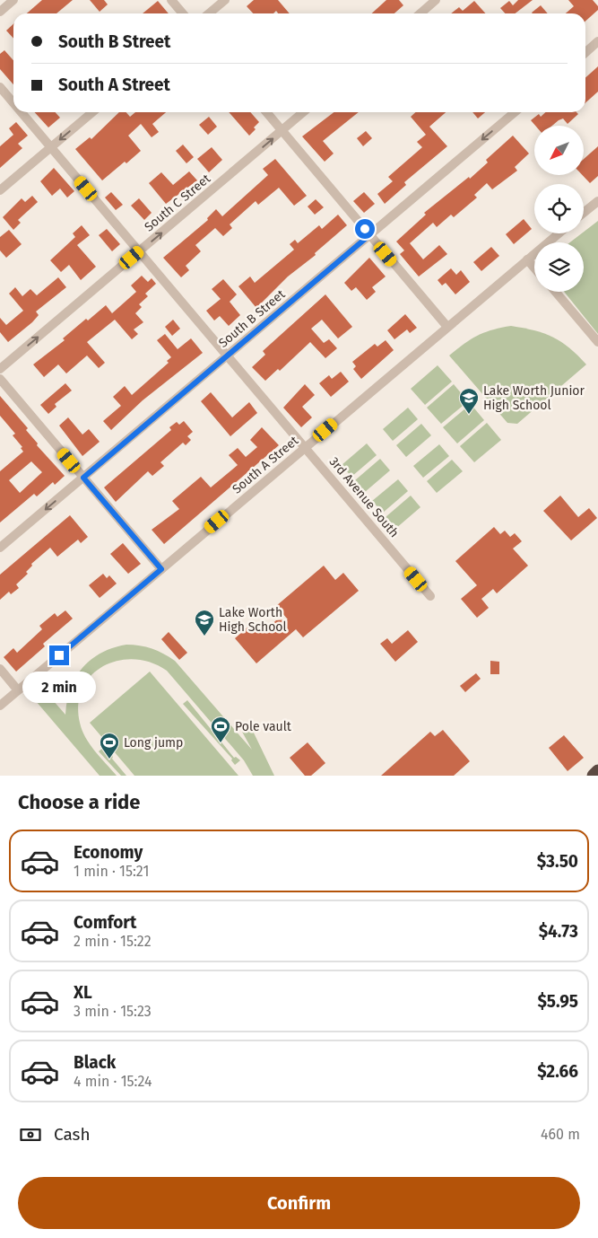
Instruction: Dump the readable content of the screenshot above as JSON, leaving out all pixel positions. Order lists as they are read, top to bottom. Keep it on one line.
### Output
{"streets":{"street":["South C Street","South B Street","South A Street","3rd Avenue South"]},"crossings":[["South C Street","3rd Avenue South"],["South B Street","3rd Avenue South"],["South A Street","3rd Avenue South"]],"one_way":["South C Street","South B Street"],"places":{"school or university":["Lake Worth Junior High School","Lake Worth High School"],"sports":["Pole vault","Long jump"]},"north":"bottom left","page":{"banner":["South B Street","South A Street"],"bubble":"2 min","heading":"Choose a ride","list":[{"name":"Economy","note":"1 min · 15:21","value":"$3.50"},{"name":"Comfort","note":"2 min · 15:22","value":"$4.73"},{"name":"XL","note":"3 min · 15:23","value":"$5.95"},{"name":"Black","note":"4 min · 15:24","value":"$2.66"}],"pay":["Cash","460 m"],"buttons":"Confirm"}}
